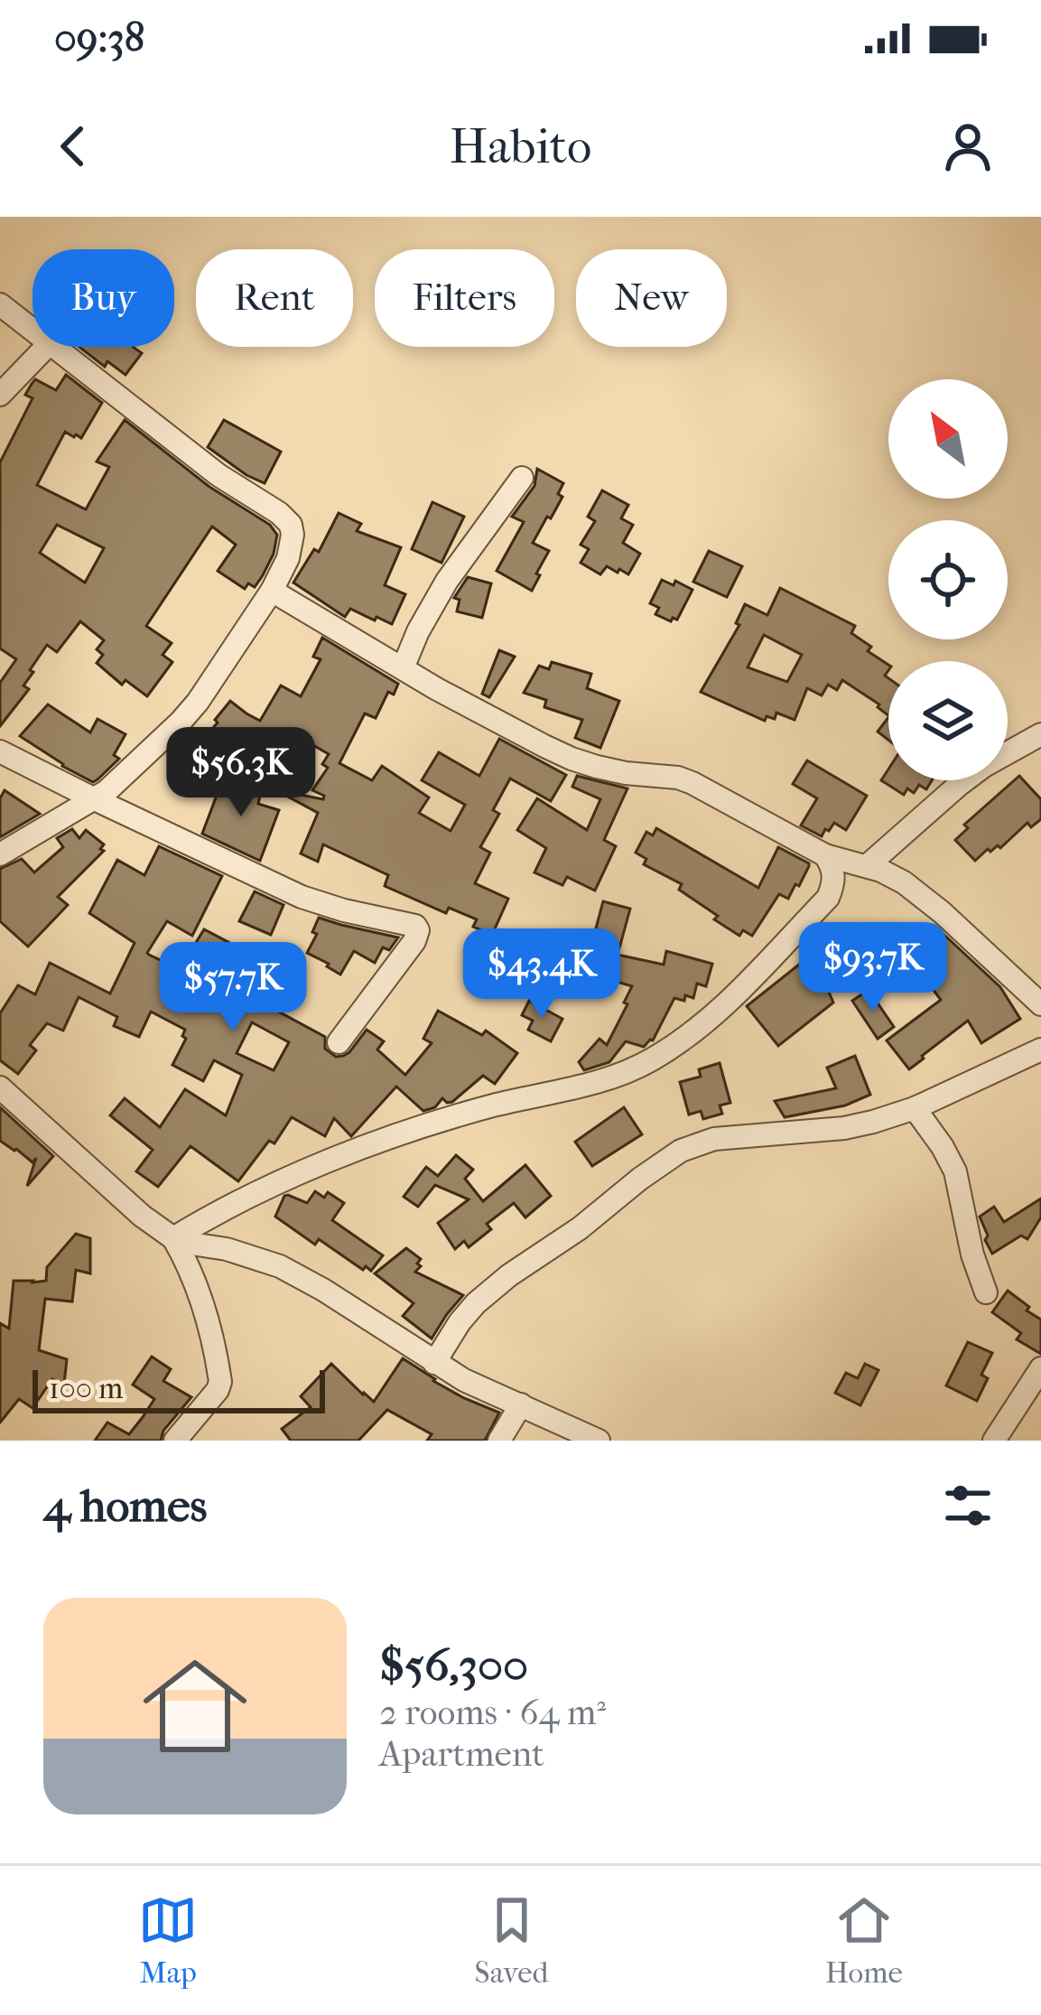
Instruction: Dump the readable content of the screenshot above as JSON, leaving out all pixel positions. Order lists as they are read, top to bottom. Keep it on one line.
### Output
{"scale_bar":"100 m","north":"top left","page":{"status":"09:38","header":"Habito","chip":["Buy","Rent","Filters","New"],"price":["$56.3K","$93.7K","$43.4K","$57.7K"],"scale":"100 m","heading":"4 homes","list":[{"name":"$56,300","note":"2 rooms · 64 m² · Apartment"}],"tabs":["Map","Saved","Home"]}}
